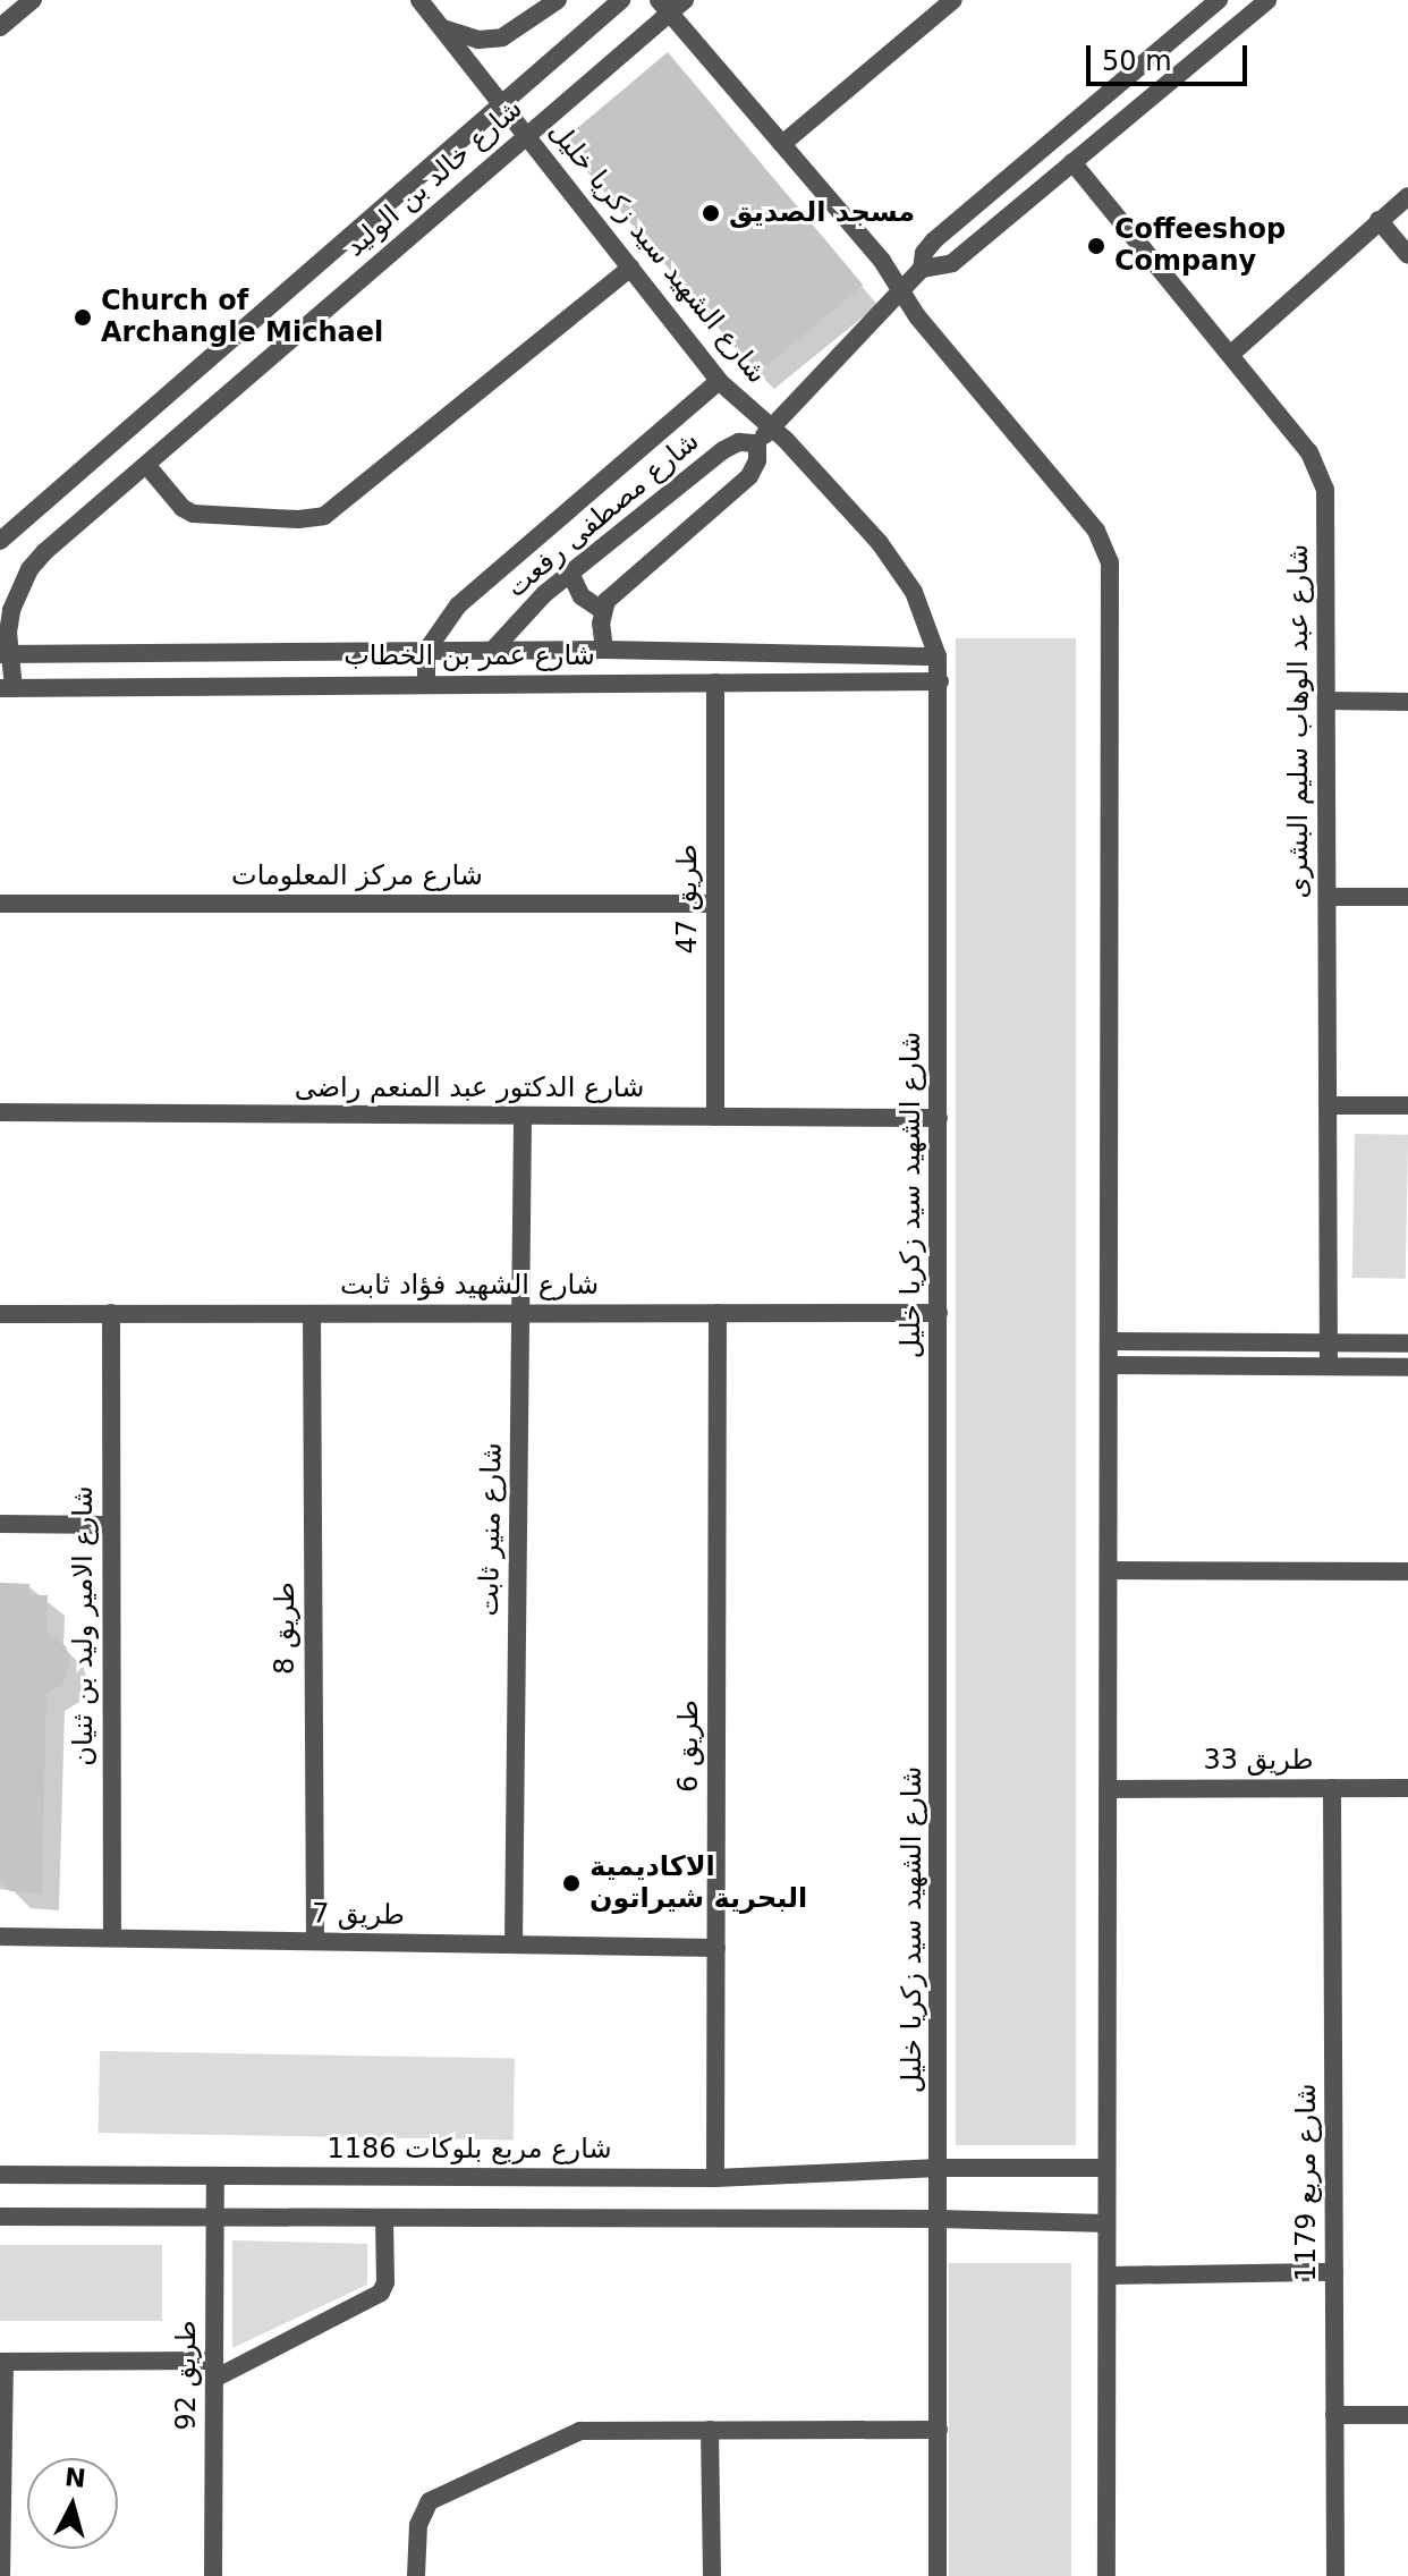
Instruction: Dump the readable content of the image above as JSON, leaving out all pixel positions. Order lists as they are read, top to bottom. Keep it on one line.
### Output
{"streets":{"street":["شارع خالد بن الوليد","شارع الشهيد سيد زكريا خليل","شارع مصطفى رفعت","شارع عمر بن الخطاب","شارع عبد الوهاب سليم البشرى","شارع مركز المعلومات","طريق 47","شارع الدكتور عبد المنعم راضى","شارع الشهيد فؤاد ثابت","شارع منير ثابت","شارع الامير وليد بن ثنيان","طريق 8","طريق 6","طريق 33","طريق 7","شارع مربع بلوكات 1186","شارع مربع 1179","طريق 92"]},"crossings":[["شارع خالد بن الوليد","شارع الشهيد سيد زكريا خليل"],["شارع خالد بن الوليد","شارع عمر بن الخطاب"],["شارع الشهيد سيد زكريا خليل","شارع مصطفى رفعت"],["شارع الشهيد سيد زكريا خليل","شارع عمر بن الخطاب"],["شارع الشهيد سيد زكريا خليل","شارع الدكتور عبد المنعم راضى"],["شارع الشهيد سيد زكريا خليل","شارع الشهيد فؤاد ثابت"],["شارع الشهيد سيد زكريا خليل","شارع مربع بلوكات 1186"],["شارع مصطفى رفعت","شارع عمر بن الخطاب"],["شارع عمر بن الخطاب","طريق 47"],["شارع مركز المعلومات","طريق 47"],["طريق 47","شارع الدكتور عبد المنعم راضى"],["شارع الدكتور عبد المنعم راضى","شارع منير ثابت"],["شارع الشهيد فؤاد ثابت","شارع منير ثابت"],["شارع الشهيد فؤاد ثابت","شارع الامير وليد بن ثنيان"],["شارع الشهيد فؤاد ثابت","طريق 8"],["شارع الشهيد فؤاد ثابت","طريق 6"],["شارع منير ثابت","طريق 7"],["شارع الامير وليد بن ثنيان","طريق 7"],["طريق 8","طريق 7"],["طريق 6","طريق 7"],["طريق 6","شارع مربع بلوكات 1186"],["طريق 33","شارع مربع 1179"],["شارع مربع بلوكات 1186","طريق 92"]],"places":["مسجد الصديق","Coffeeshop Company","Church of Archangle Michael","الاكاديمية البحرية شيراتون"],"scale_bar":"50 m","north":"top"}
